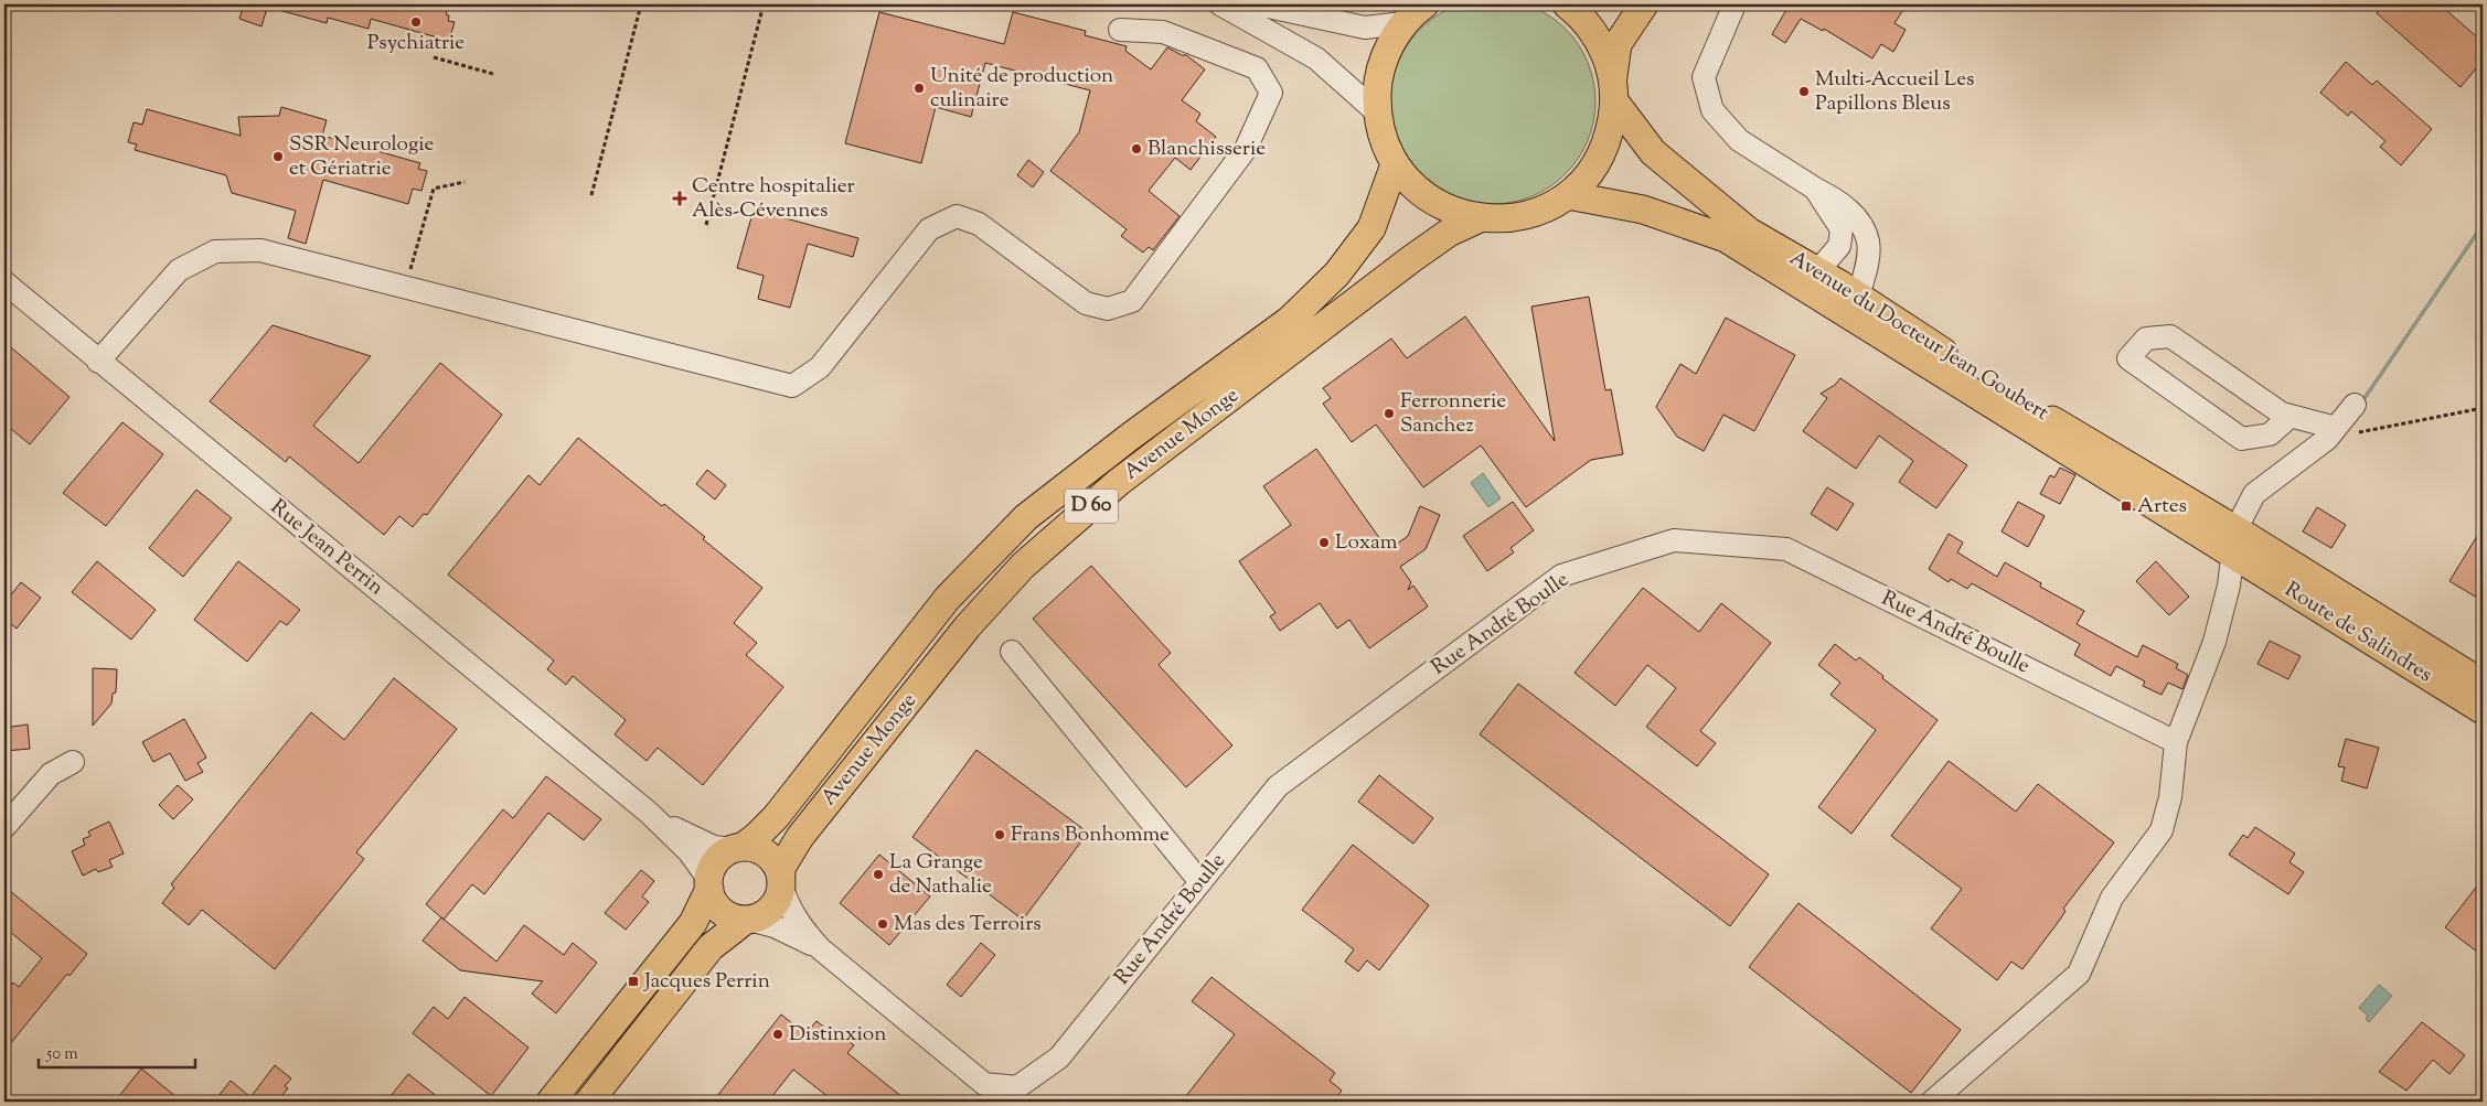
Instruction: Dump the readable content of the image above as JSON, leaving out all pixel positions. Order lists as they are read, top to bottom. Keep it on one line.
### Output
{"streets":{"main road":["Avenue du Docteur Jean Goubert","Avenue Monge","D 60","Route de Salindres"],"street":["Rue Jean Perrin","Rue André Boulle"]},"crossings":[["Avenue du Docteur Jean Goubert","Route de Salindres"],["Avenue Monge","Rue Jean Perrin"],["Avenue Monge","Rue André Boulle"],["Rue Jean Perrin","Rue André Boulle"]],"places":{"other":["Psychiatrie","Unité de production culinaire","Multi-Accueil Les Papillons Bleus","Blanchisserie","SSR Neurologie et Gériatrie","Ferronnerie Sanchez","Loxam","Frans Bonhomme","La Grange de Nathalie","Mas des Terroirs","Distinxion"],"health":["Centre hospitalier Alès-Cévennes"],"transit":["Artes","Jacques Perrin"]},"scale_bar":"50 m"}
